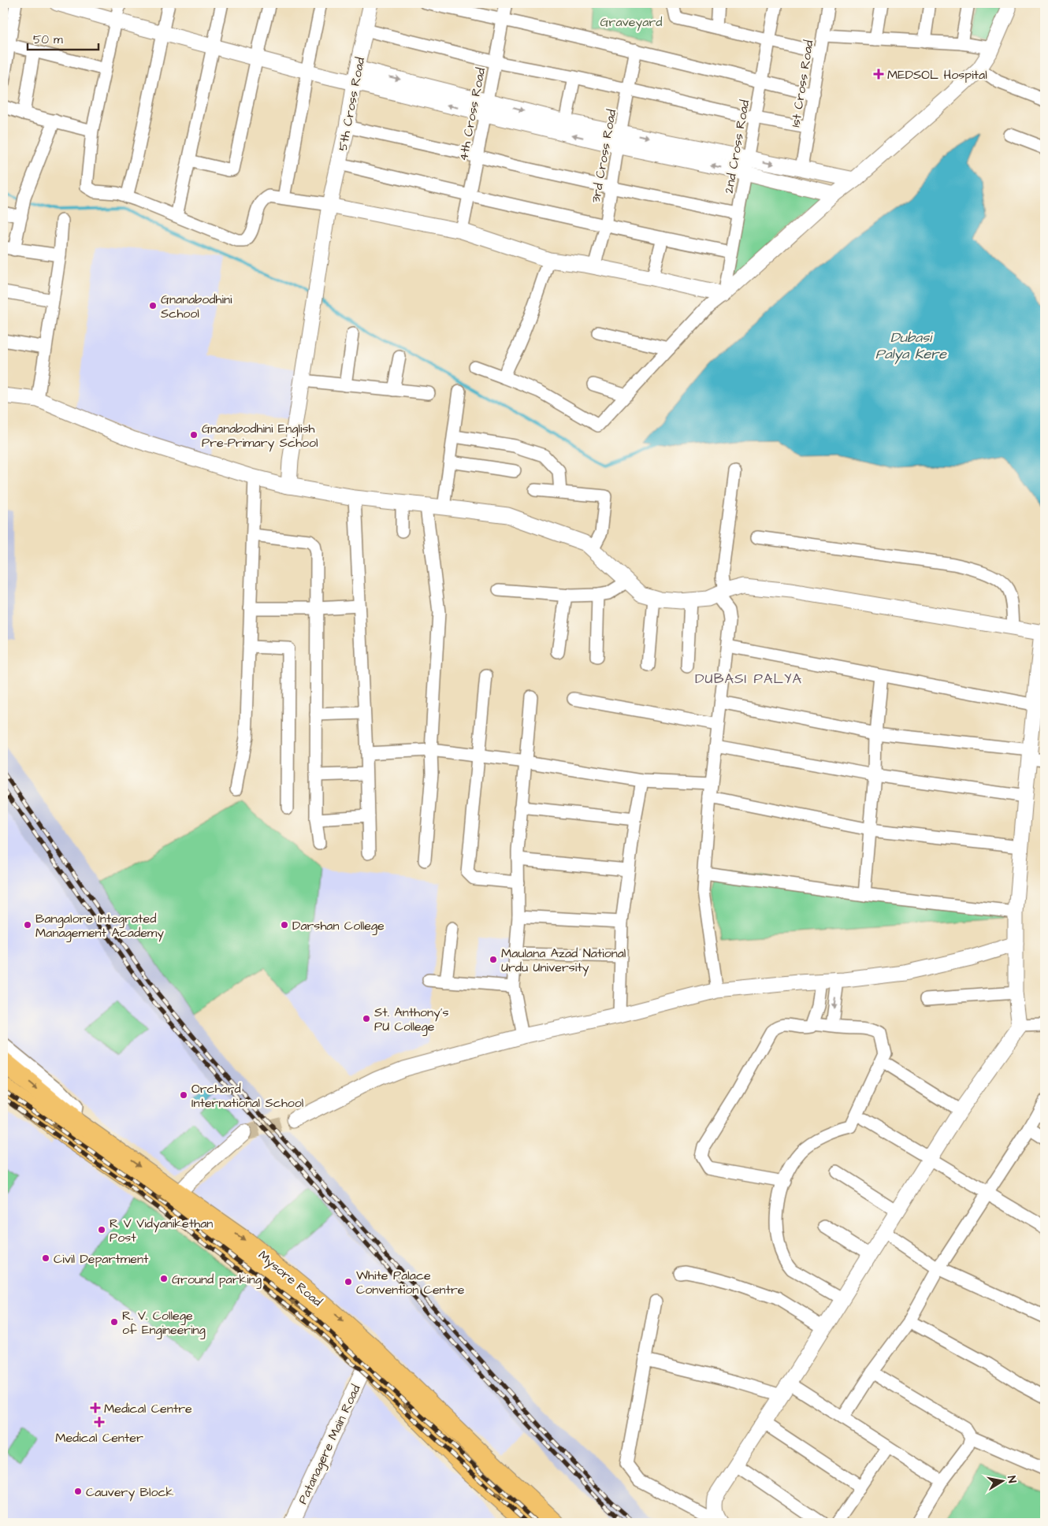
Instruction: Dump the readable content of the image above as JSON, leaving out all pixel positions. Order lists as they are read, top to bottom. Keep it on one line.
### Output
{"streets":{"highway":["Mysore Road"],"street":["1st Cross Road","5th Cross Road","4th Cross Road","2nd Cross Road","3rd Cross Road","Patanagere Main Road"]},"crossings":[["Mysore Road","Patanagere Main Road"]],"districts":["DUBASI PALYA"],"water":["Dubasi Palya Kere"],"parks":["Graveyard"],"places":{"health":["MEDSOL Hospital","Medical Centre","Medical Center"],"other":["Gnanabodhini School","Gnanabodhini English Pre-Primary School","Bangalore Integrated Management Academy","Darshan College","Maulana Azad National Urdu University","St. Anthony's PU College","Orchard International School","R V Vidyanikethan Post","Civil Department","Ground parking","White Palace Convention Centre","R. V. College of Engineering","Cauvery Block"]},"scale_bar":"50 m","north":"right"}
